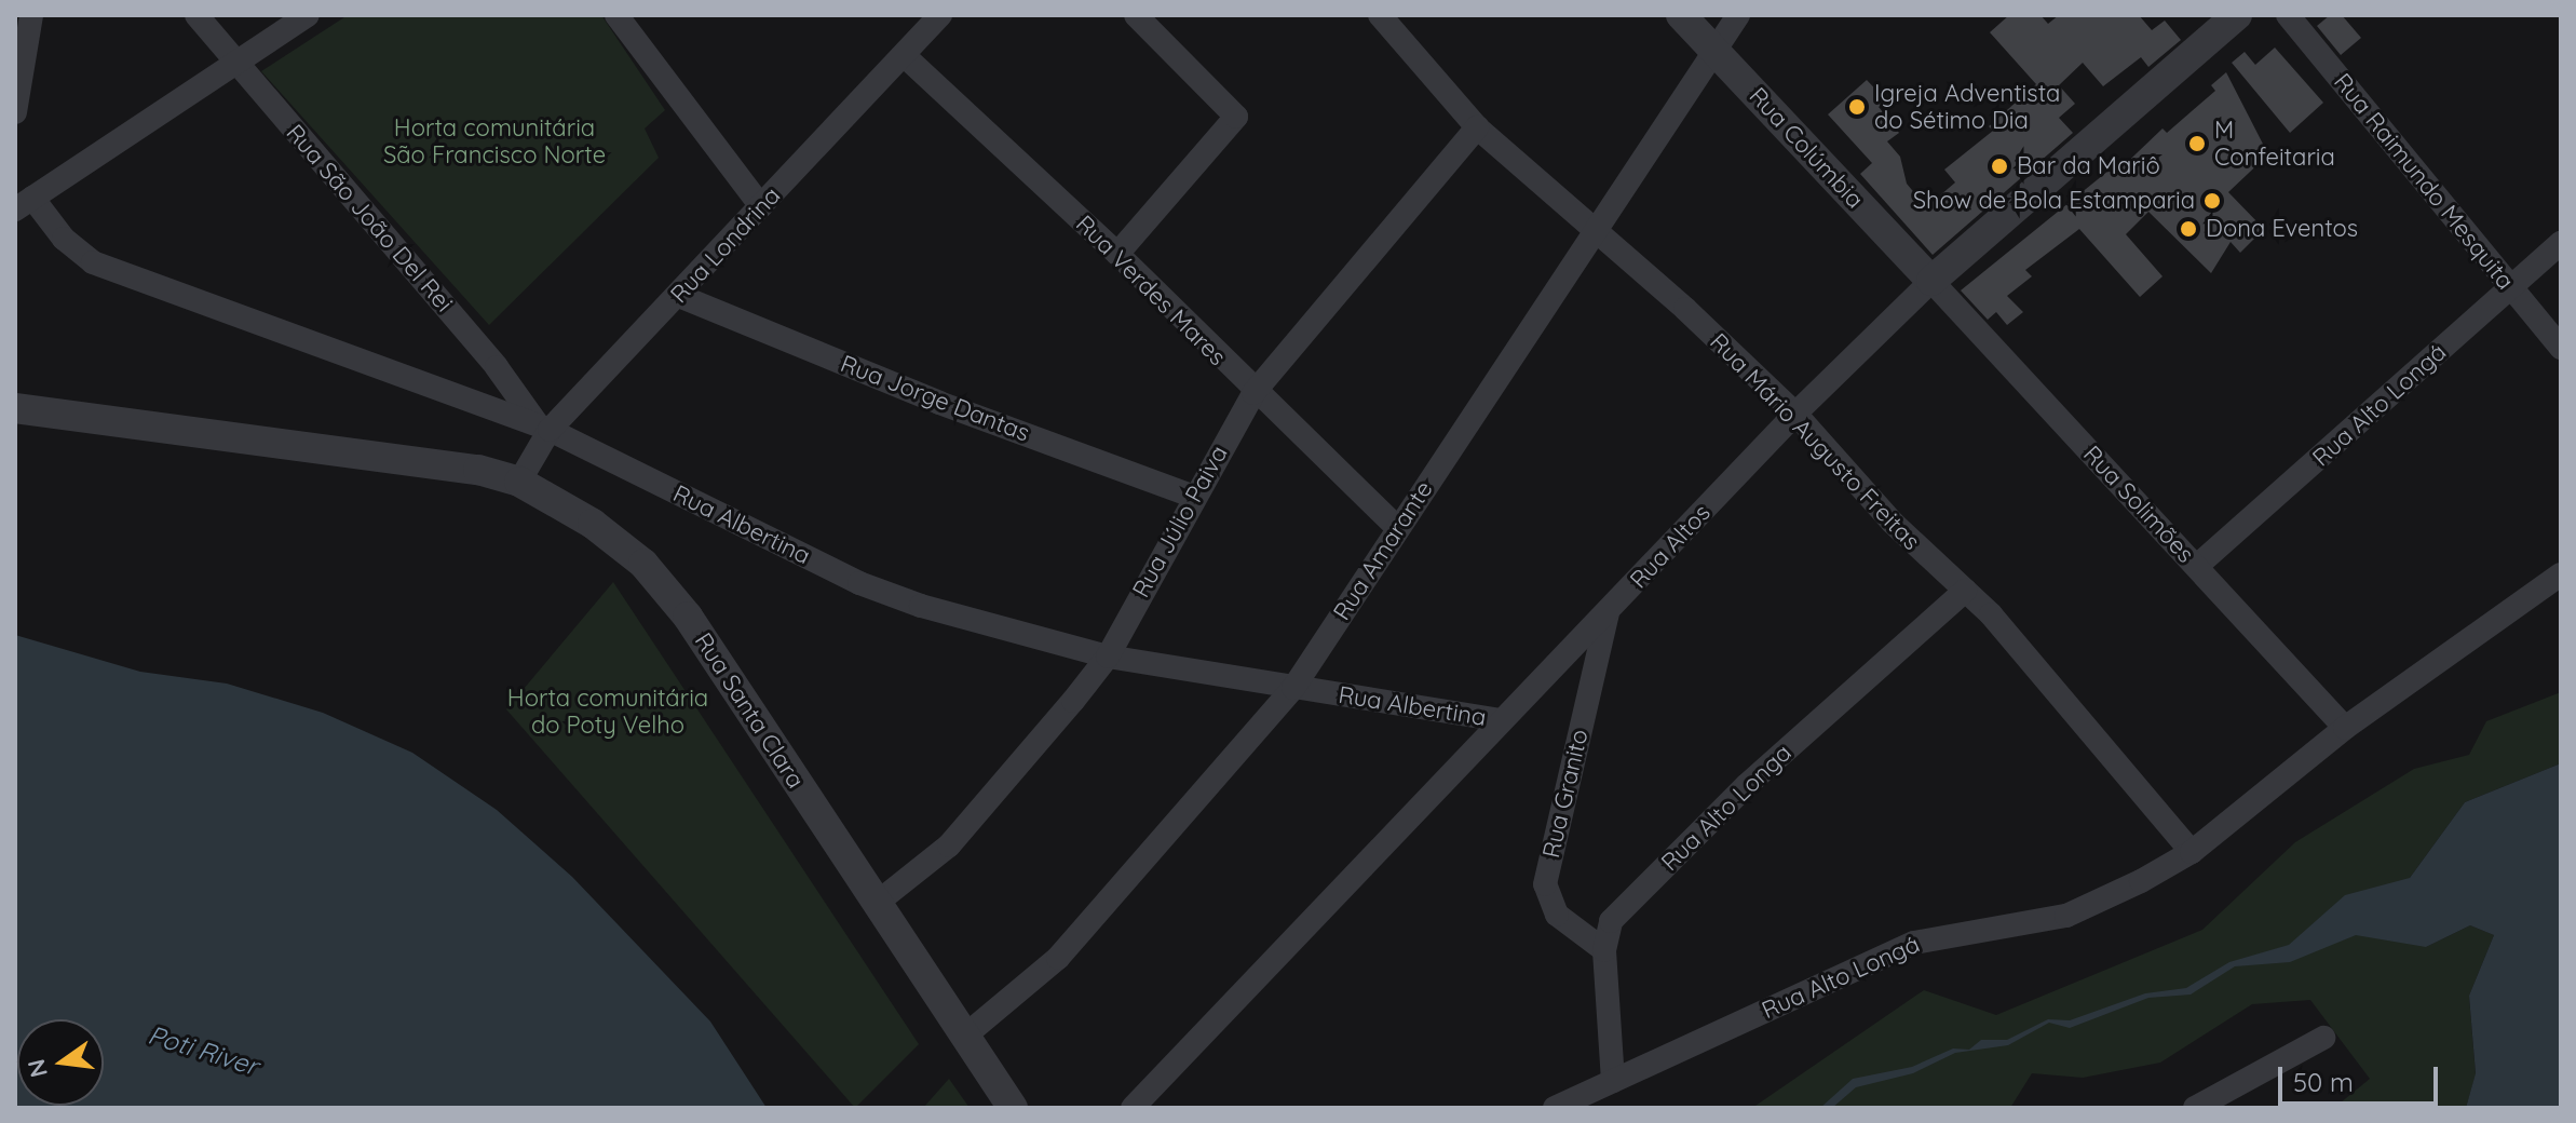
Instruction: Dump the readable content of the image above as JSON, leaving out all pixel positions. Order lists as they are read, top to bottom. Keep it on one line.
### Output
{"streets":{"street":["Rua Colúmbia","Rua Raimundo Mesquita","Rua São João Del Rei","Rua Londrina","Rua Verdes Mares","Rua Jorge Dantas","Rua Alto Longá","Rua Mário Augusto Freitas","Rua Solimões","Rua Júlio Paiva","Rua Albertina","Rua Altos","Rua Amarante","Rua Santa Clara","Rua Granito","Rua Alto Longa"]},"crossings":[["Rua Colúmbia","Rua Solimões"],["Rua Colúmbia","Rua Altos"],["Rua Colúmbia","Rua Amarante"],["Rua Raimundo Mesquita","Rua Alto Longá"],["Rua São João Del Rei","Rua Londrina"],["Rua São João Del Rei","Rua Albertina"],["Rua Londrina","Rua Verdes Mares"],["Rua Londrina","Rua Jorge Dantas"],["Rua Londrina","Rua Albertina"],["Rua Londrina","Rua Santa Clara"],["Rua Verdes Mares","Rua Júlio Paiva"],["Rua Verdes Mares","Rua Amarante"],["Rua Jorge Dantas","Rua Júlio Paiva"],["Rua Alto Longá","Rua Mário Augusto Freitas"],["Rua Alto Longá","Rua Solimões"],["Rua Alto Longá","Rua Alto Longa"],["Rua Mário Augusto Freitas","Rua Júlio Paiva"],["Rua Mário Augusto Freitas","Rua Altos"],["Rua Mário Augusto Freitas","Rua Amarante"],["Rua Mário Augusto Freitas","Rua Alto Longa"],["Rua Solimões","Rua Altos"],["Rua Júlio Paiva","Rua Albertina"],["Rua Júlio Paiva","Rua Santa Clara"],["Rua Albertina","Rua Altos"],["Rua Albertina","Rua Amarante"],["Rua Altos","Rua Granito"],["Rua Amarante","Rua Santa Clara"],["Rua Granito","Rua Alto Longa"]],"water":["Poti River"],"parks":["Horta comunitária São Francisco Norte","Horta comunitária do Poty Velho"],"places":["Igreja Adventista do Sétimo Dia","M Confeitaria","Bar da Mariô","Show de Bola Estamparia","Dona Eventos"],"scale_bar":"50 m","north":"left"}
